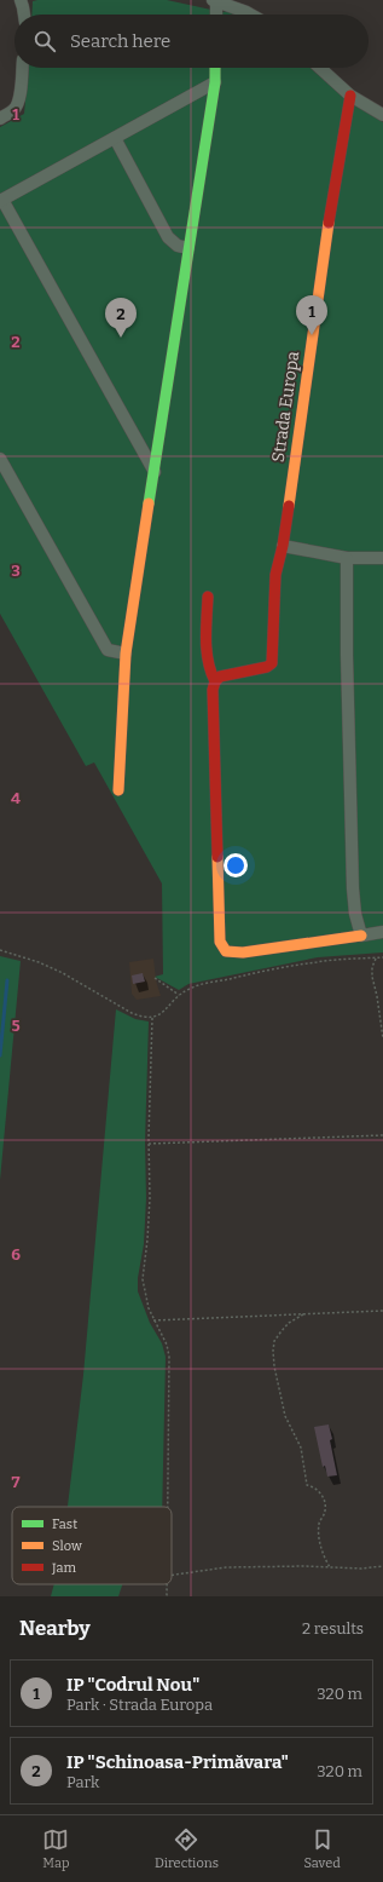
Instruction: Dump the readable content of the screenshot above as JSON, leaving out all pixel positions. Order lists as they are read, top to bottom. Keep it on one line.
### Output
{"streets":{"street":["Strada Europa"]},"legend":["Fast","Slow","Jam"],"page":{"search":"Search here","pins":["1","2"],"heading":["Nearby","2 results"],"list":[{"mark":"1","name":"IP \"Codrul Nou\"","note":"Park · Strada Europa","value":"320 m"},{"mark":"2","name":"IP \"Schinoasa-Primăvara\"","note":"Park","value":"320 m"}],"nav":["Map","Directions","Saved"]},"grid":{"rows":["1","2","3","4","5","6","7"]}}
